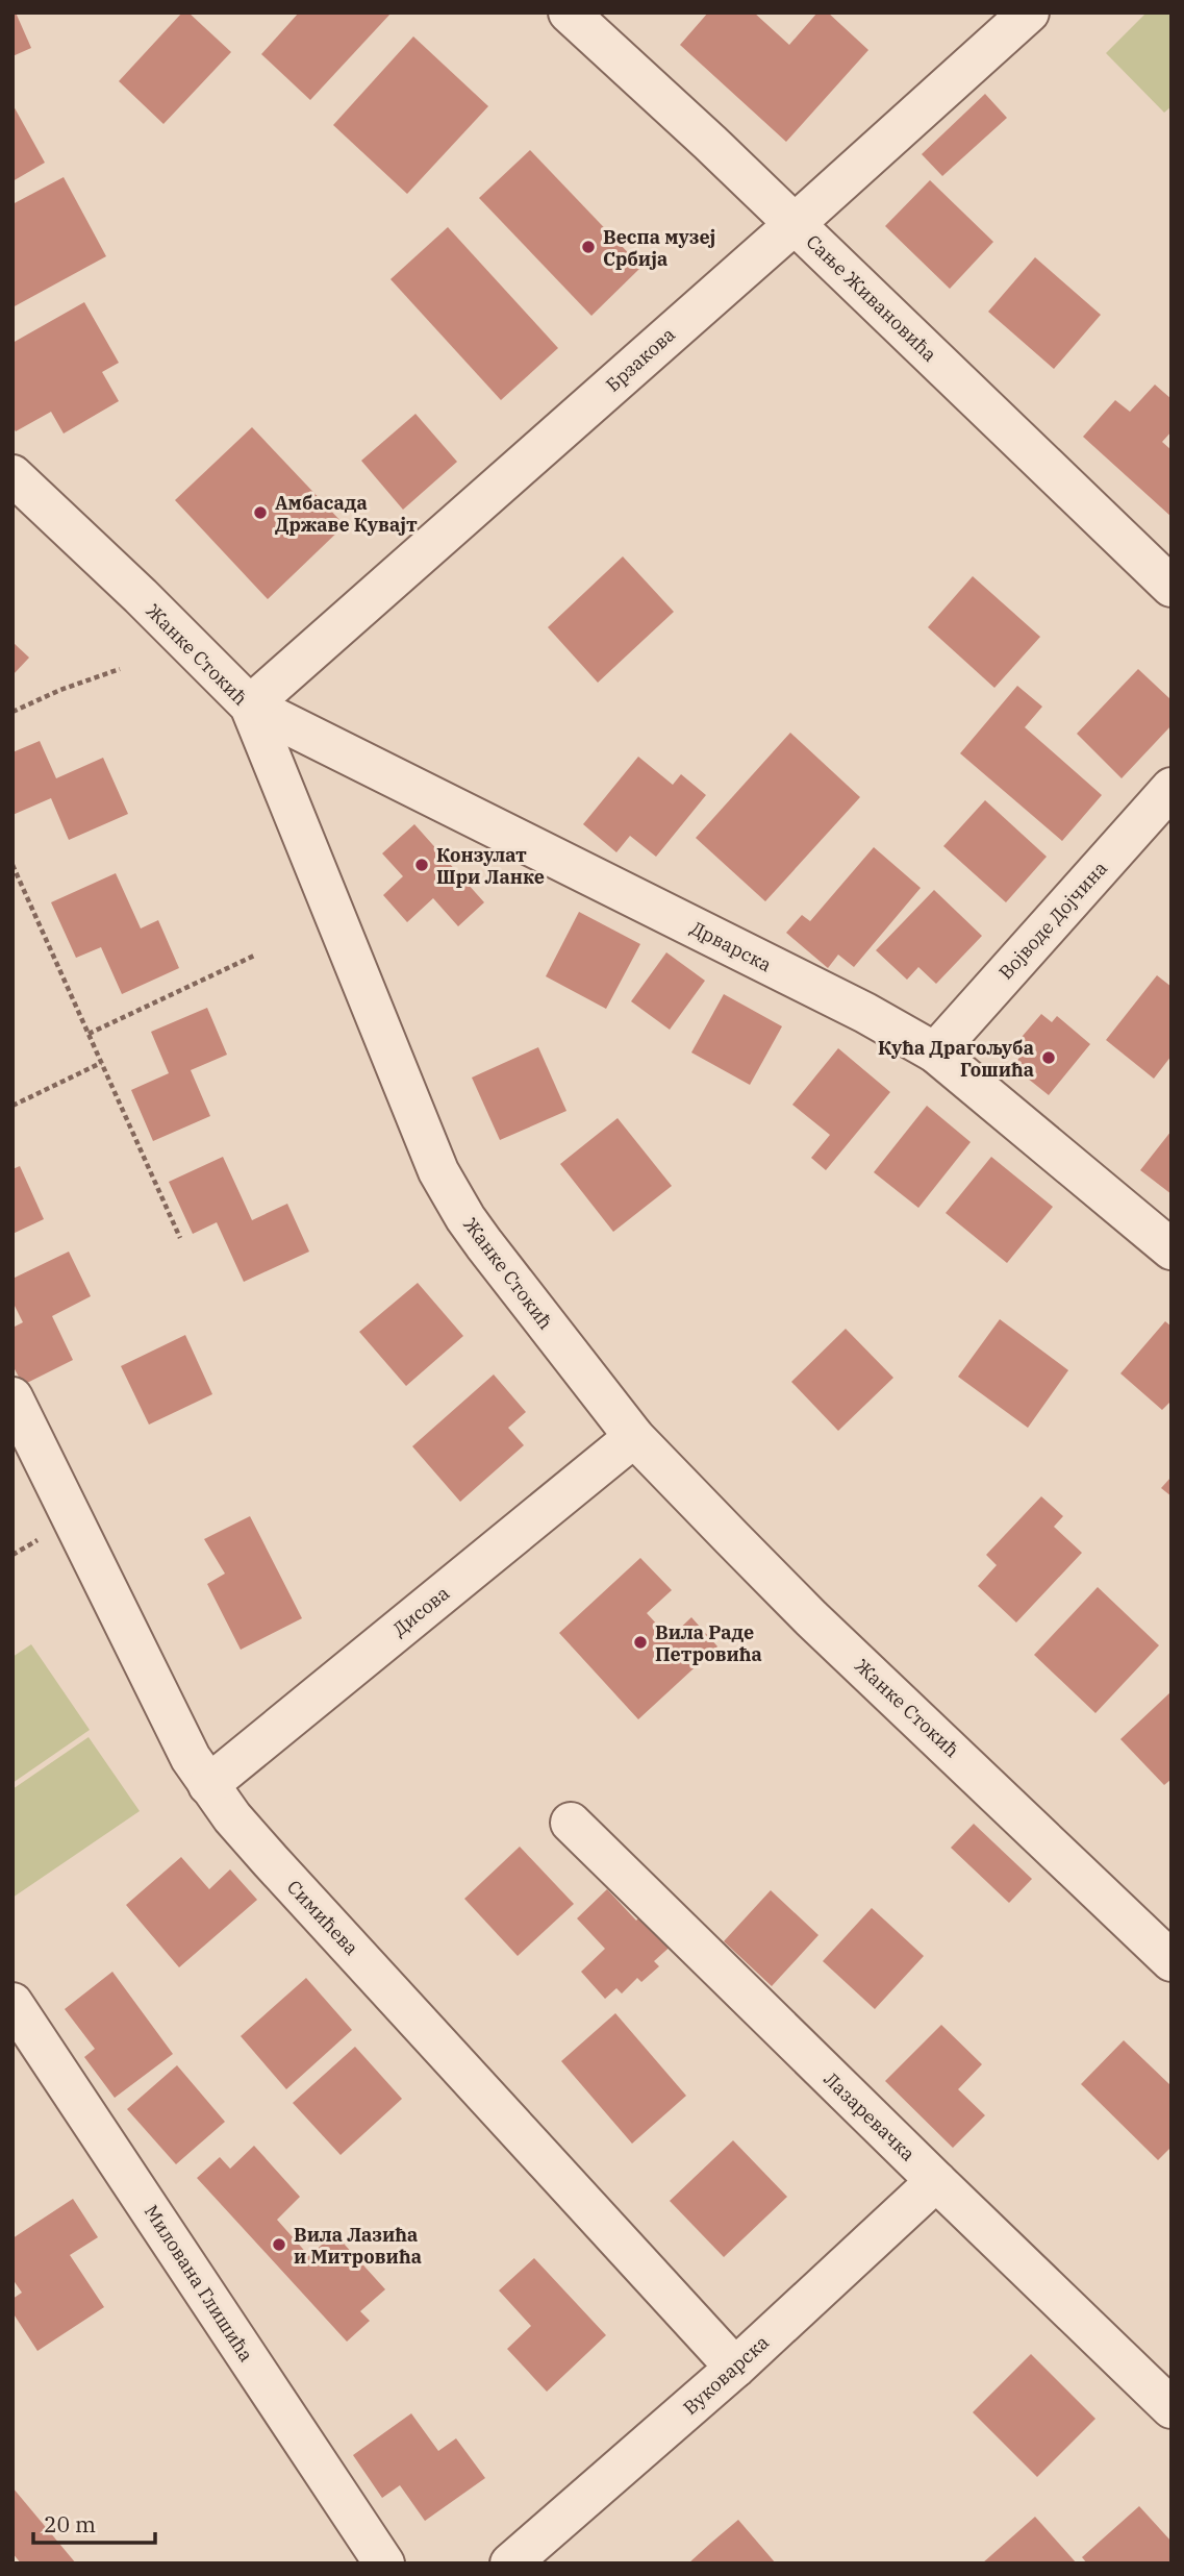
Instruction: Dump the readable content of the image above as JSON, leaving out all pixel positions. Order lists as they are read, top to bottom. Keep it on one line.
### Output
{"streets":{"street":["Сање Живановића","Брзакова","Жанке Стокић","Војводе Дојчина","Дрварска","Дисова","Симићева","Лазаревачка","Милована Глишића","Вуковарска"]},"crossings":[["Сање Живановића","Брзакова"],["Брзакова","Жанке Стокић"],["Брзакова","Дрварска"],["Жанке Стокић","Дрварска"],["Жанке Стокић","Дисова"],["Војводе Дојчина","Дрварска"],["Дисова","Симићева"],["Симићева","Вуковарска"],["Лазаревачка","Вуковарска"]],"places":["Веспа музеј Србија","Амбасада Државе Кувајт","Конзулат Шри Ланке","Кућа Драгољуба Гошића","Вила Раде Петровића","Вила Лазића и Митровића"],"scale_bar":"20 m"}
